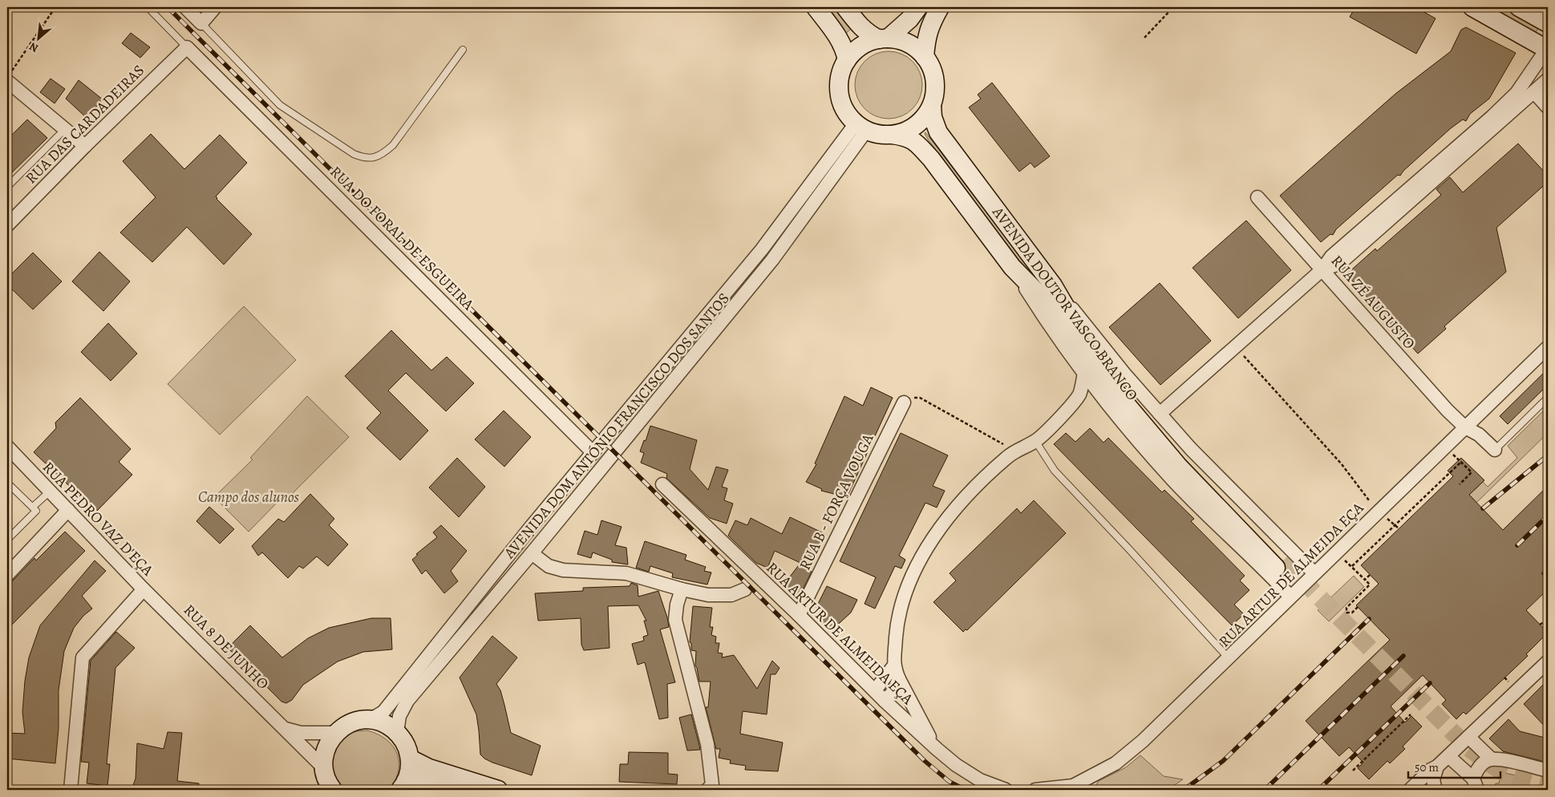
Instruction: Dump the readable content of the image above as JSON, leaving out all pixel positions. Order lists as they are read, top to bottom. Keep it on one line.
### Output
{"streets":{"main road":["AVENIDA DOUTOR VASCO BRANCO"],"street":["RUA DAS CARDADEIRAS","RUA DO FORAL DE ESGUEIRA","RUA ZÉ AUGUSTO","AVENIDA DOM ANTÓNIO FRANCISCO DOS SANTOS","RUA B - FORÇA VOUGA","RUA PEDRO VAZ D'EÇA","RUA ARTUR DE ALMEIDA EÇA","RUA 8 DE JUNHO"]},"crossings":[["RUA DAS CARDADEIRAS","RUA DO FORAL DE ESGUEIRA"],["RUA DO FORAL DE ESGUEIRA","AVENIDA DOM ANTÓNIO FRANCISCO DOS SANTOS"],["RUA ZÉ AUGUSTO","RUA ARTUR DE ALMEIDA EÇA"],["AVENIDA DOUTOR VASCO BRANCO","AVENIDA DOM ANTÓNIO FRANCISCO DOS SANTOS"],["AVENIDA DOUTOR VASCO BRANCO","RUA ARTUR DE ALMEIDA EÇA"],["RUA B - FORÇA VOUGA","RUA ARTUR DE ALMEIDA EÇA"],["RUA PEDRO VAZ D'EÇA","RUA 8 DE JUNHO"]],"parks":["Campo dos alunos"],"scale_bar":"50 m","north":"bottom left"}
